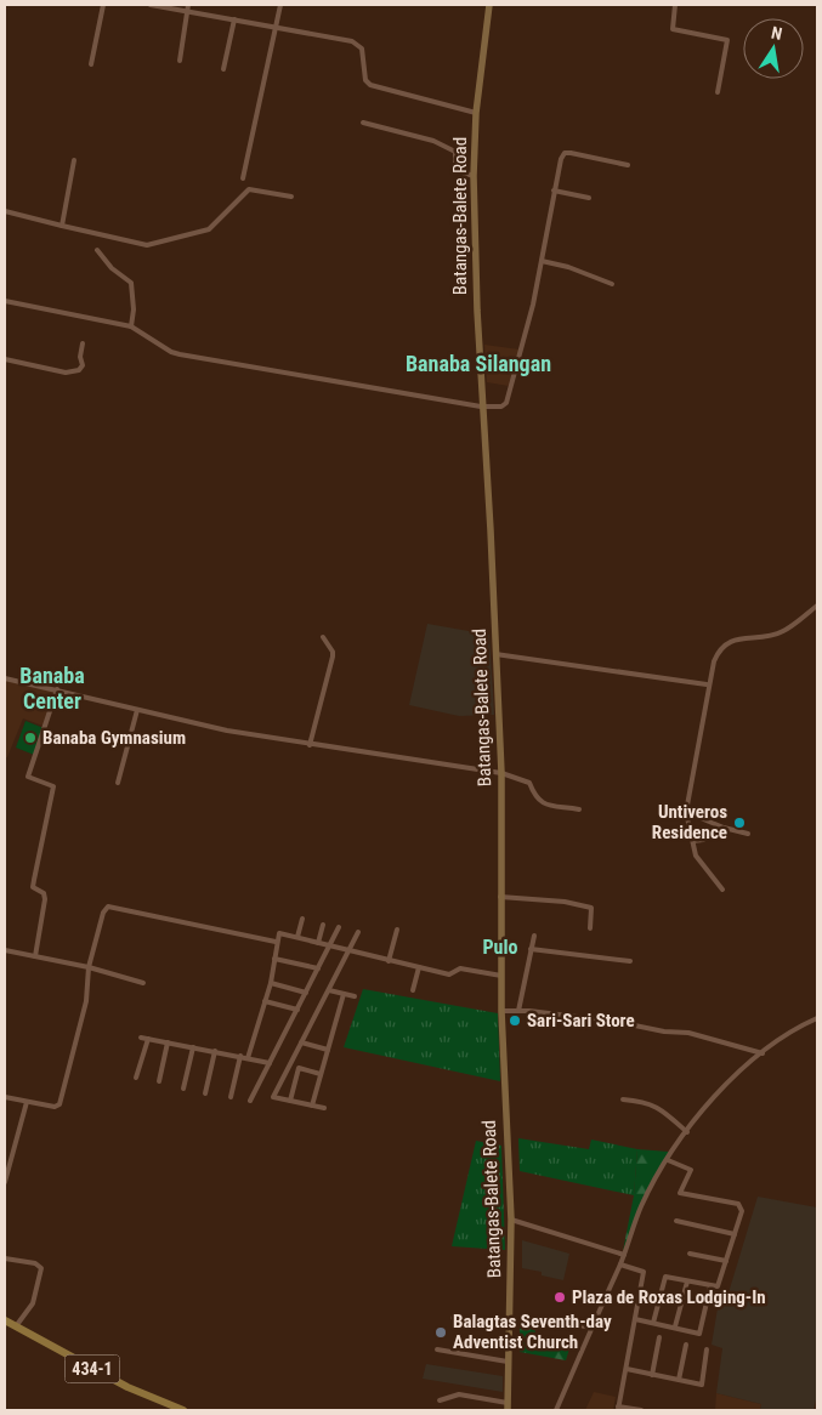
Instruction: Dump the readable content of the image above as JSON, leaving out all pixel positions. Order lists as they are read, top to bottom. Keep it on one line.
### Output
{"streets":{"main road":["Batangas-Balete Road","434-1"]},"districts":["Banaba Silangan","Banaba Center","Pulo"],"places":["Banaba Gymnasium","Untiveros Residence","Sari-Sari Store","Plaza de Roxas Lodging-In","Balagtas Seventh-day Adventist Church"],"north":"top"}
